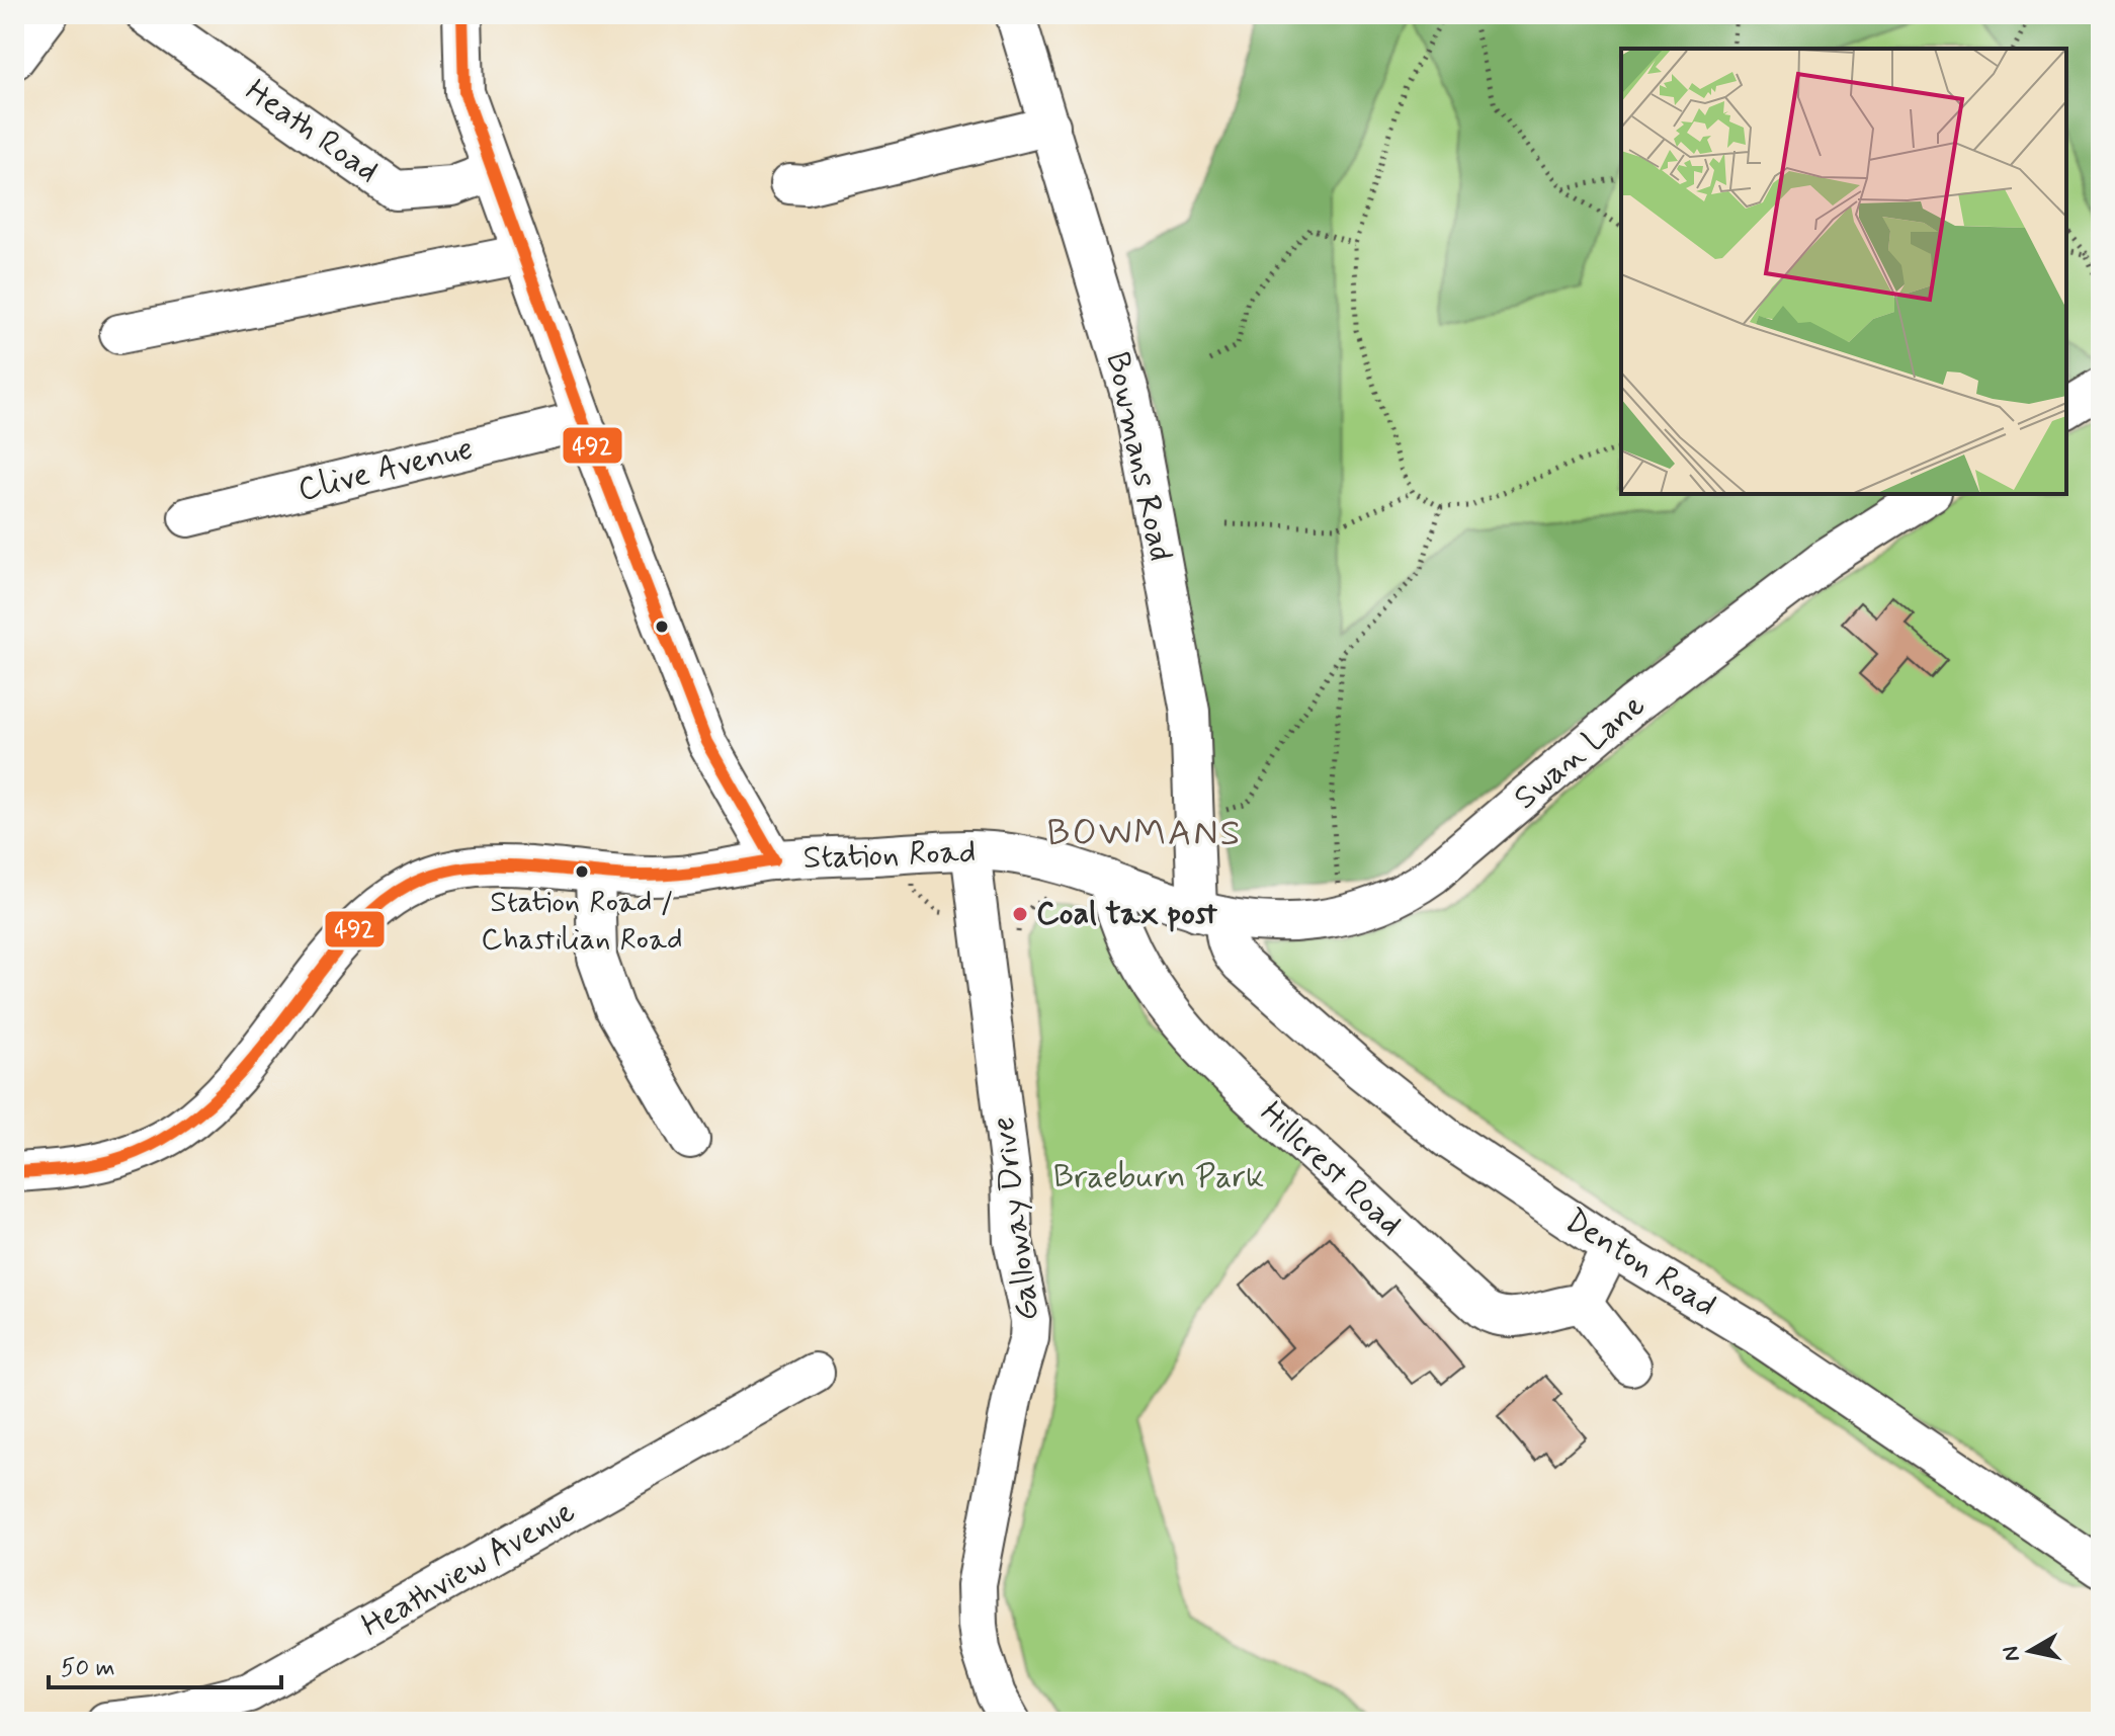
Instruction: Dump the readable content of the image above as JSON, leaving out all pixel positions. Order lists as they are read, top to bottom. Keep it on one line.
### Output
{"streets":{"street":["Heath Road","Bowmans Road","Clive Avenue","Swan Lane","Station Road","Hillcrest Road","Galloway Drive","Denton Road","Heathview Avenue"]},"crossings":[["Bowmans Road","Swan Lane"],["Bowmans Road","Station Road"],["Bowmans Road","Denton Road"],["Swan Lane","Station Road"],["Swan Lane","Denton Road"],["Station Road","Hillcrest Road"],["Station Road","Galloway Drive"],["Station Road","Denton Road"]],"districts":["BOWMANS"],"parks":["Braeburn Park"],"places":["Station Road / Chastilian Road","Coal tax post"],"lines":["transit line 492"],"scale_bar":"50 m","north":"left"}
